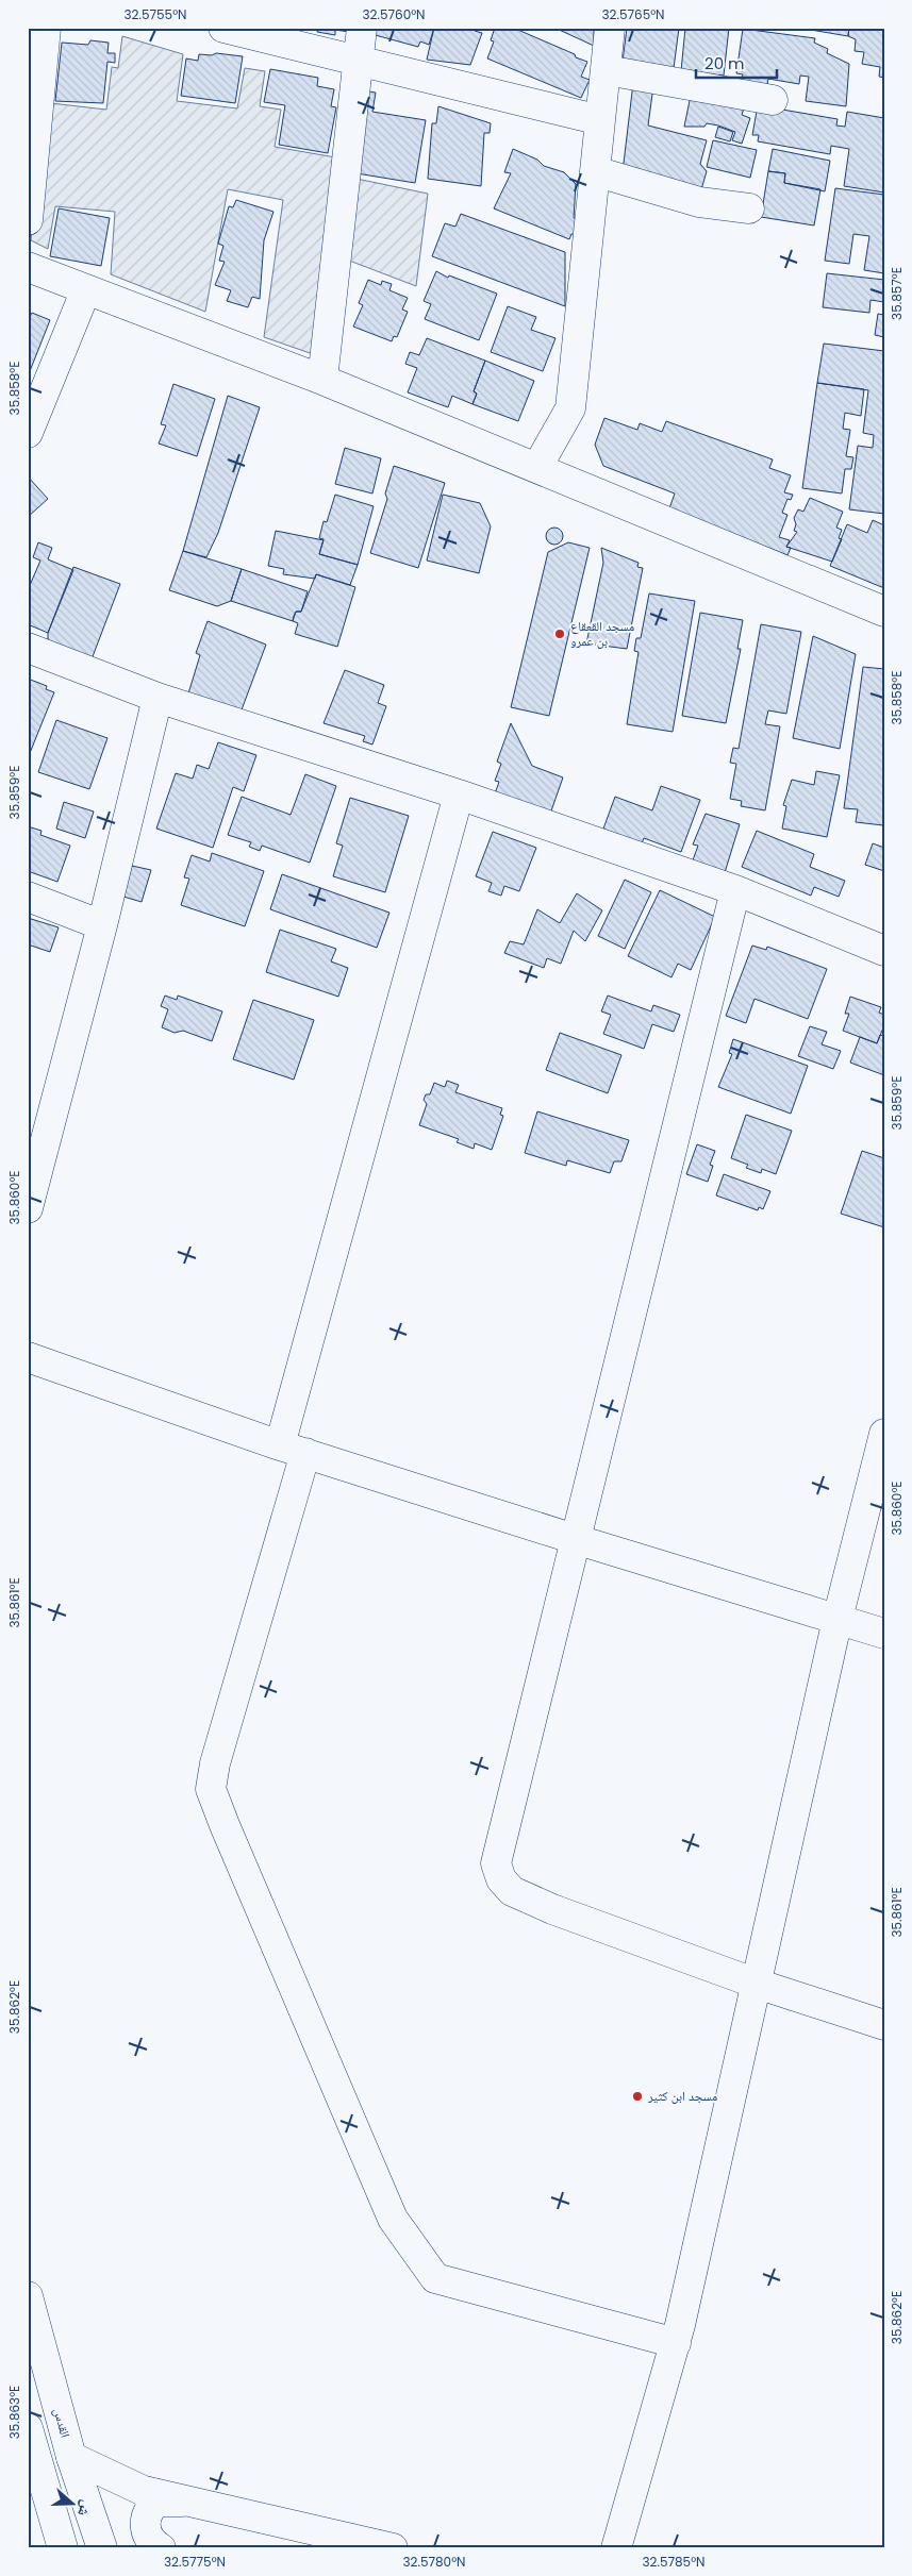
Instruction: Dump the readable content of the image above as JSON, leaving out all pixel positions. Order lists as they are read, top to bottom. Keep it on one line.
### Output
{"streets":{"street":["القدس"]},"places":["مسجد القعقاع بن عمرو","مسجد ابن كثير"],"scale_bar":"20 m","north":"right","coordinates":["32.5755°N","32.5760°N","32.5765°N","35.857°E","35.858°E","35.859°E","35.860°E","35.861°E","35.862°E","35.863°E","32.5775°N","32.5780°N","32.5785°N"]}
